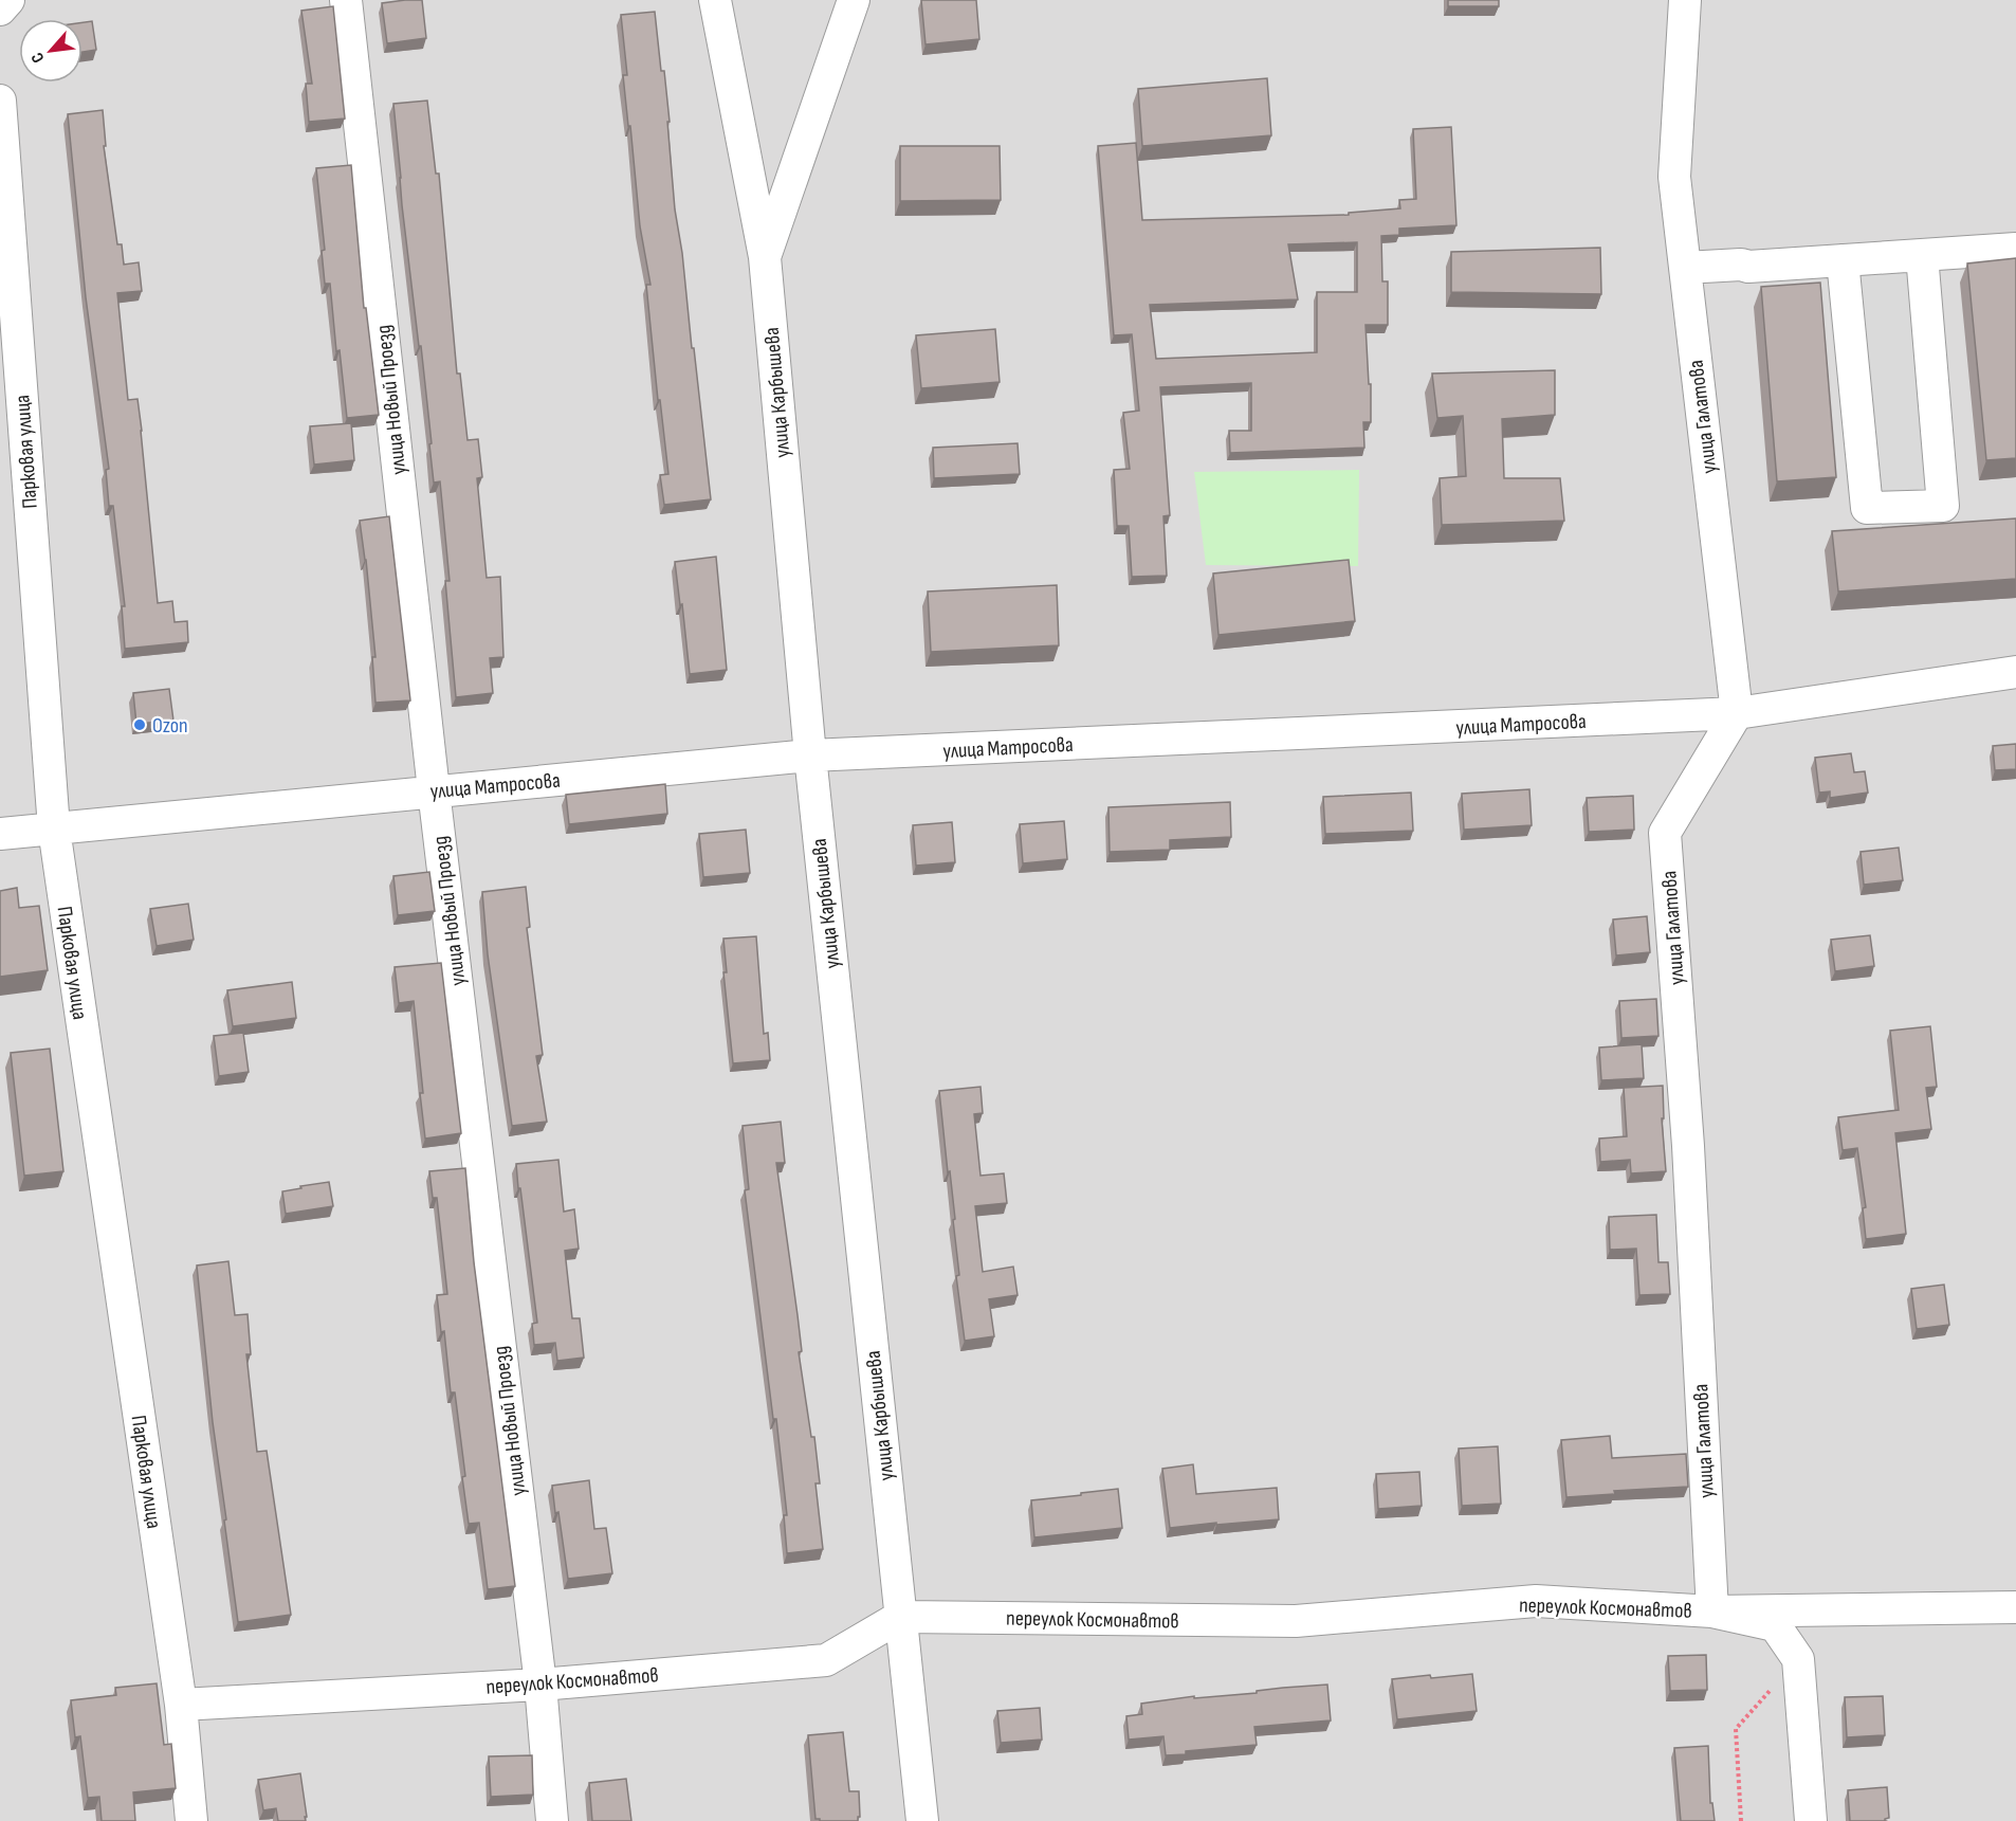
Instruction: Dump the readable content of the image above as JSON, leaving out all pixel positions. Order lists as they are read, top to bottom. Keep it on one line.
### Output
{"streets":{"street":["улица Карбышева","улица Новый Проезд","улица Галатова","Парковая улица","улица Матросова","переулок Космонавтов"]},"crossings":[["улица Карбышева","улица Матросова"],["улица Карбышева","переулок Космонавтов"],["улица Новый Проезд","улица Матросова"],["улица Новый Проезд","переулок Космонавтов"],["улица Галатова","улица Матросова"],["улица Галатова","переулок Космонавтов"],["Парковая улица","улица Матросова"],["Парковая улица","переулок Космонавтов"]],"places":["Ozon"],"north":"bottom left"}
